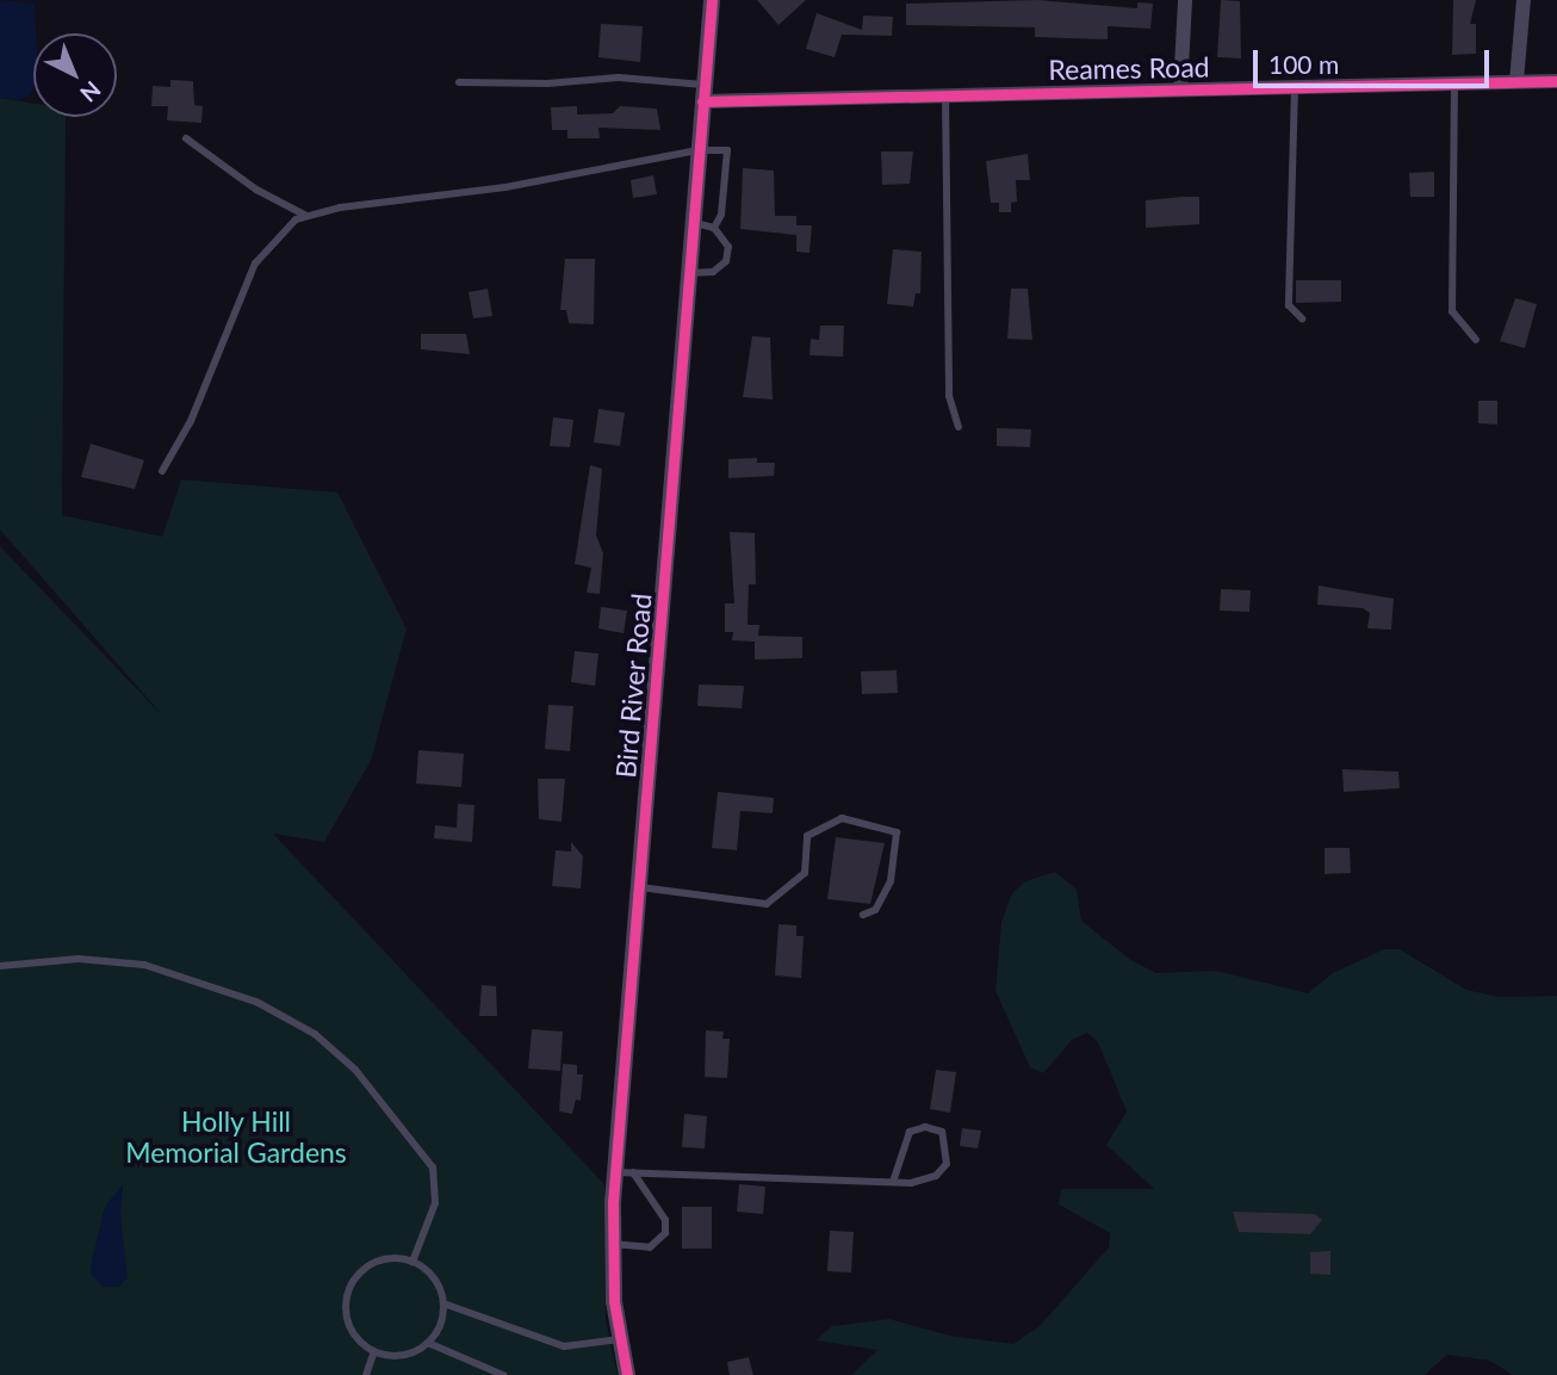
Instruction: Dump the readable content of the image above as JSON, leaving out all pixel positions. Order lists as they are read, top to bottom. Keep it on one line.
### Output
{"streets":{"street":["Reames Road","Bird River Road"]},"crossings":[["Reames Road","Bird River Road"]],"parks":["Holly Hill Memorial Gardens"],"scale_bar":"100 m","north":"bottom right"}
